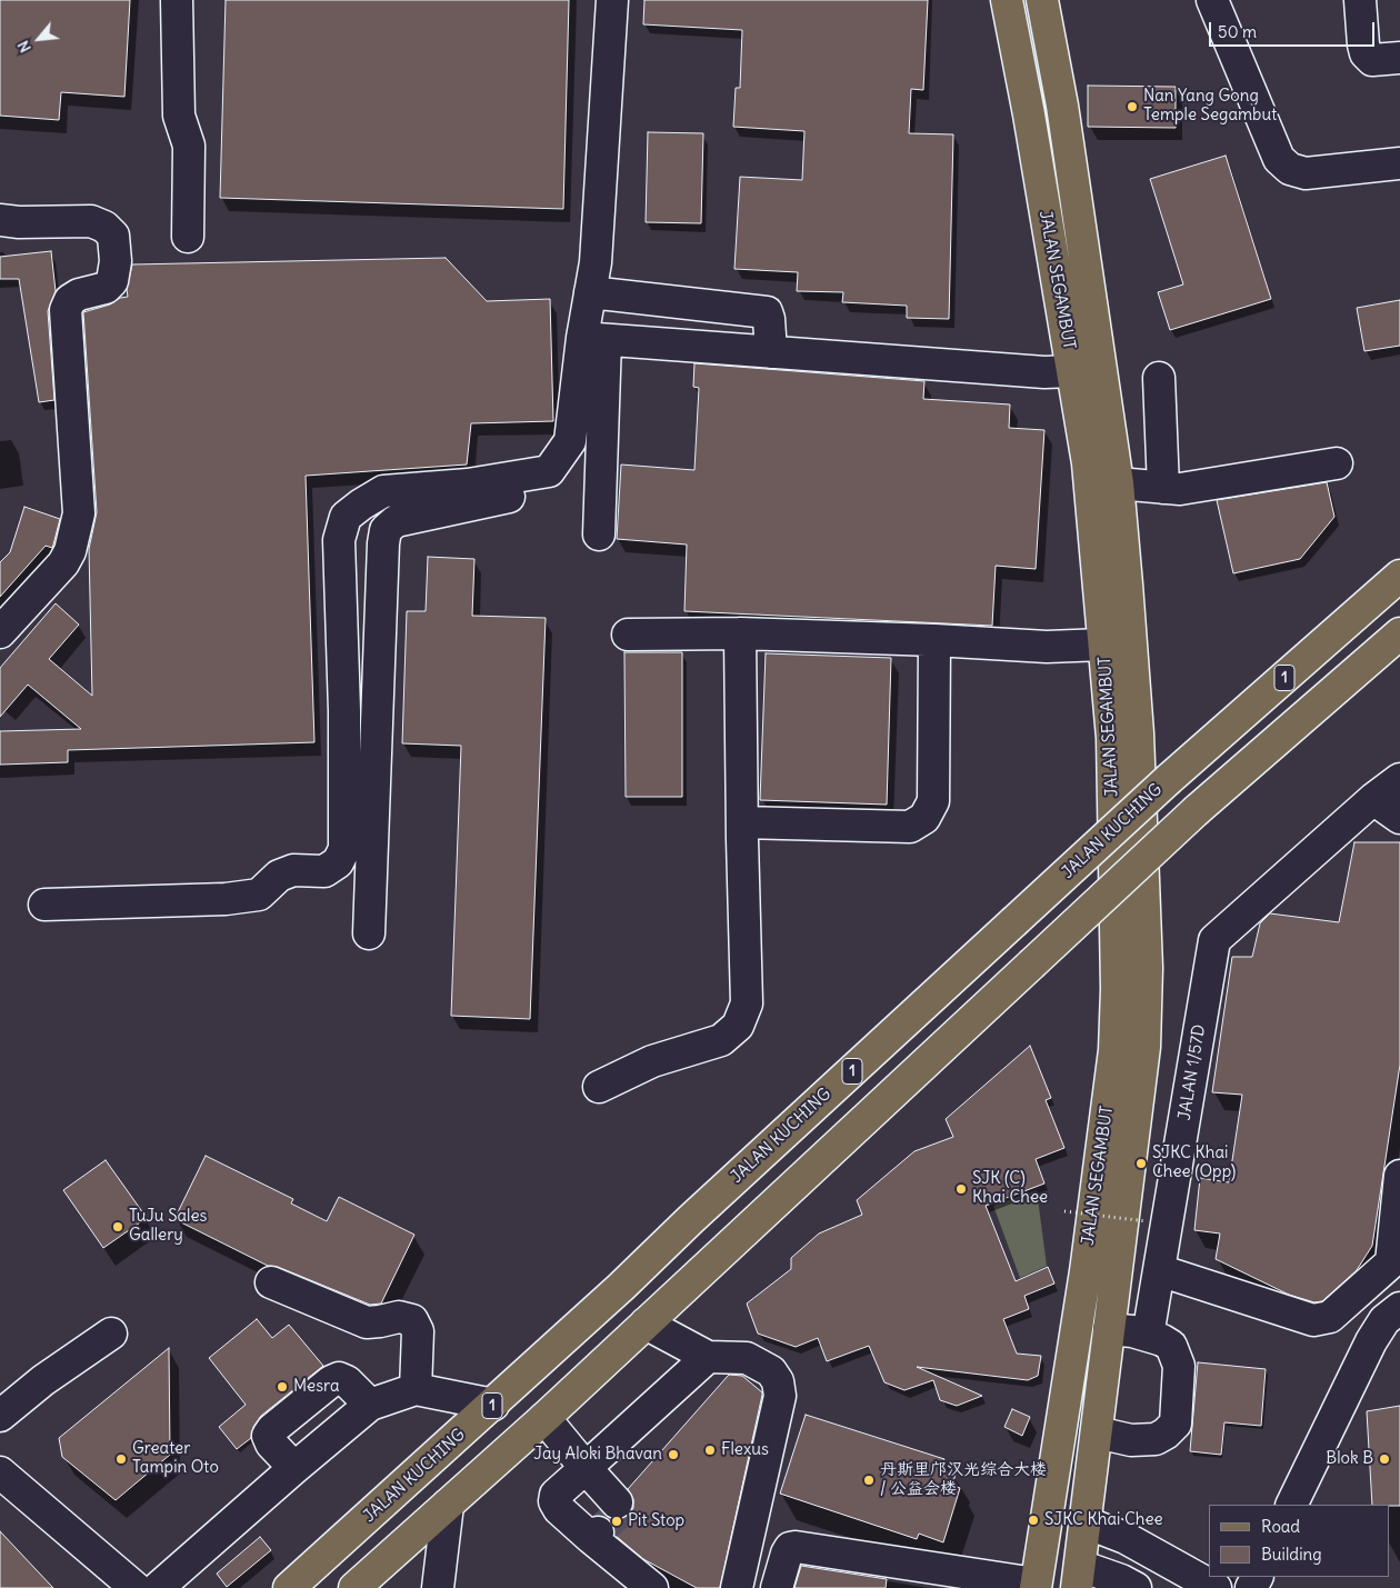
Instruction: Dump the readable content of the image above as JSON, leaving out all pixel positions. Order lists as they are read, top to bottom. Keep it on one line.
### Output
{"streets":{"main road":["JALAN SEGAMBUT","1","JALAN KUCHING"],"street":["JALAN 1/57D"]},"places":["Nan Yang Gong Temple Segambut","SJKC Khai Chee (Opp)","SJK (C) Khai Chee","TuJu Sales Gallery","Mesra","Flexus","Jay Aloki Bhavan","Greater Tampin Oto","Blok B","丹斯里邝汉光综合大楼 / 公益会楼","SJKC Khai Chee","Pit Stop"],"legend":["Road","Building"],"scale_bar":"50 m","north":"bottom left"}
